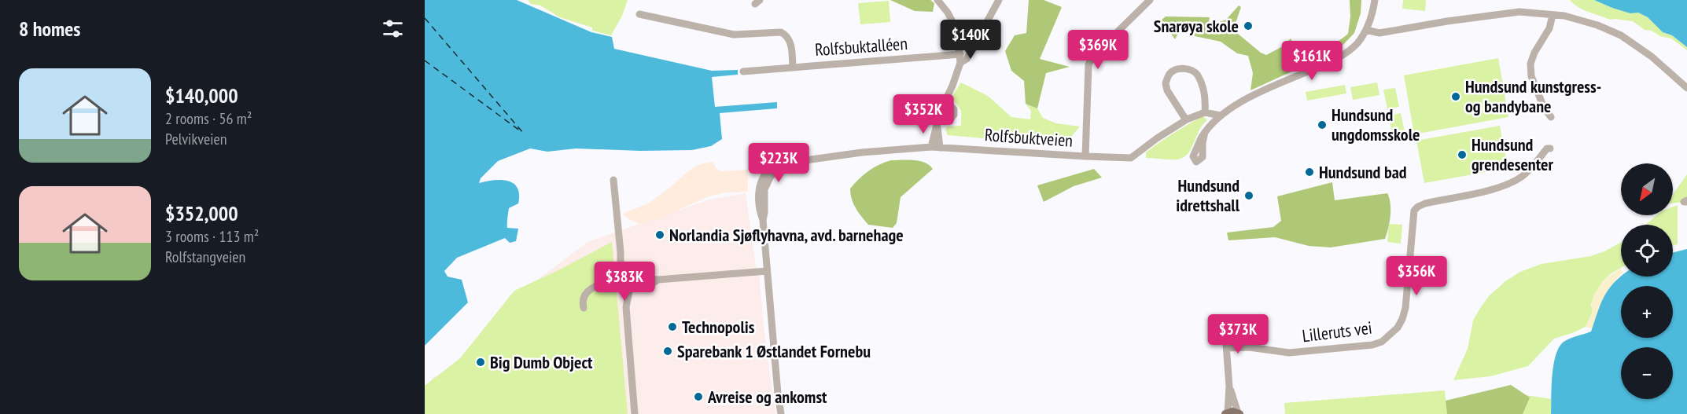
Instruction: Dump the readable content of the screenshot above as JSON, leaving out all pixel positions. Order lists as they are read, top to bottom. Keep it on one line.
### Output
{"streets":{"street":["Rolfsbuktalléen","Rolfsbuktveien","Lilleruts vei"]},"places":["Snarøya skole","Hundsund kunstgress- og bandybane","Hundsund ungdomsskole","Hundsund grendesenter","Hundsund bad","Hundsund idrettshall","Norlandia Sjøflyhavna, avd. barnehage","Technopolis","Sparebank 1 Østlandet Fornebu","Big Dumb Object","Avreise og ankomst"],"north":"bottom left","page":{"heading":"8 homes","price":["$140K","$369K","$161K","$352K","$223K","$356K","$383K","$373K"],"list":[{"name":"$140,000","note":"2 rooms · 56 m² · Pelvikveien"},{"name":"$352,000","note":"3 rooms · 113 m² · Rolfstangveien"}],"map_buttons":["+","−"]}}
